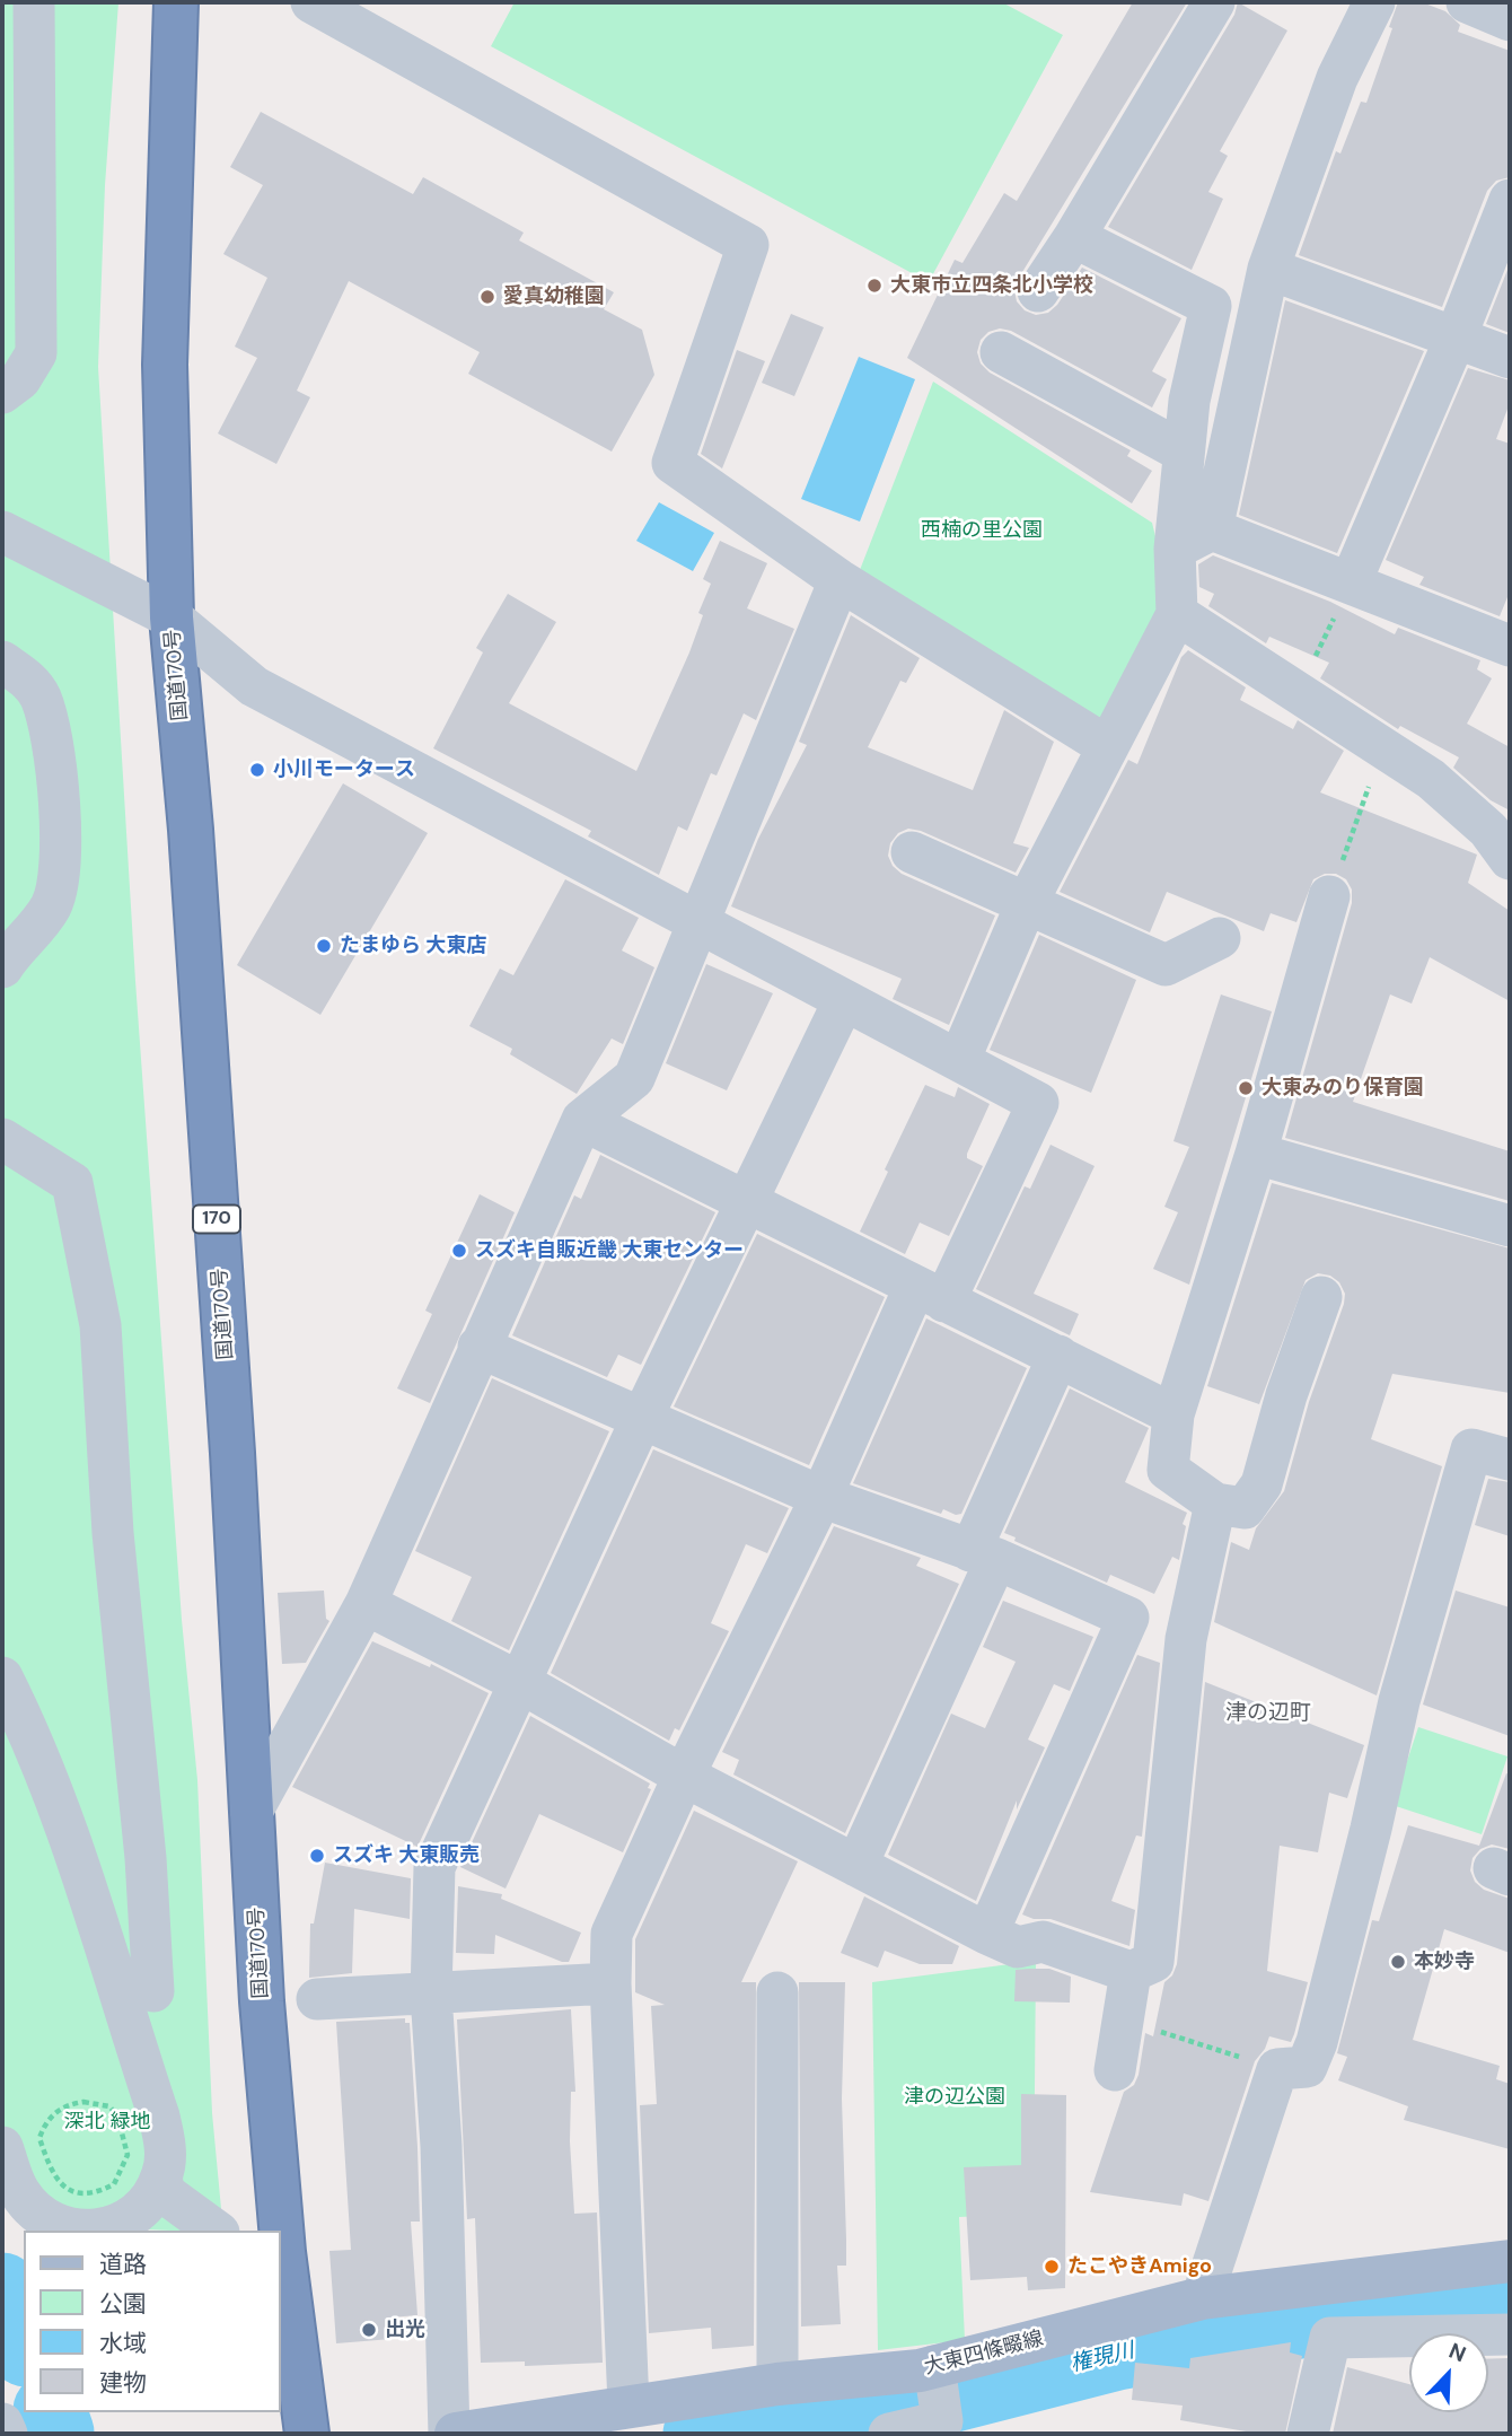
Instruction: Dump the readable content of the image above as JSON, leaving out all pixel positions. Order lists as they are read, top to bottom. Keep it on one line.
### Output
{"streets":{"highway":["国道170号","170"],"main road":["大東四條畷線"]},"districts":["津の辺町"],"water":["権現川"],"parks":["西楠の里公園","津の辺公園","深北 緑地"],"places":["大東市立四条北小学校","愛真幼稚園","小川モータース","たまゆら 大東店","大東みのり保育園","スズキ自販近畿 大東センター","スズキ 大東販売","本妙寺","たこやきAmigo","出光"],"legend":["道路","公園","水域","建物"],"north":"top right"}
